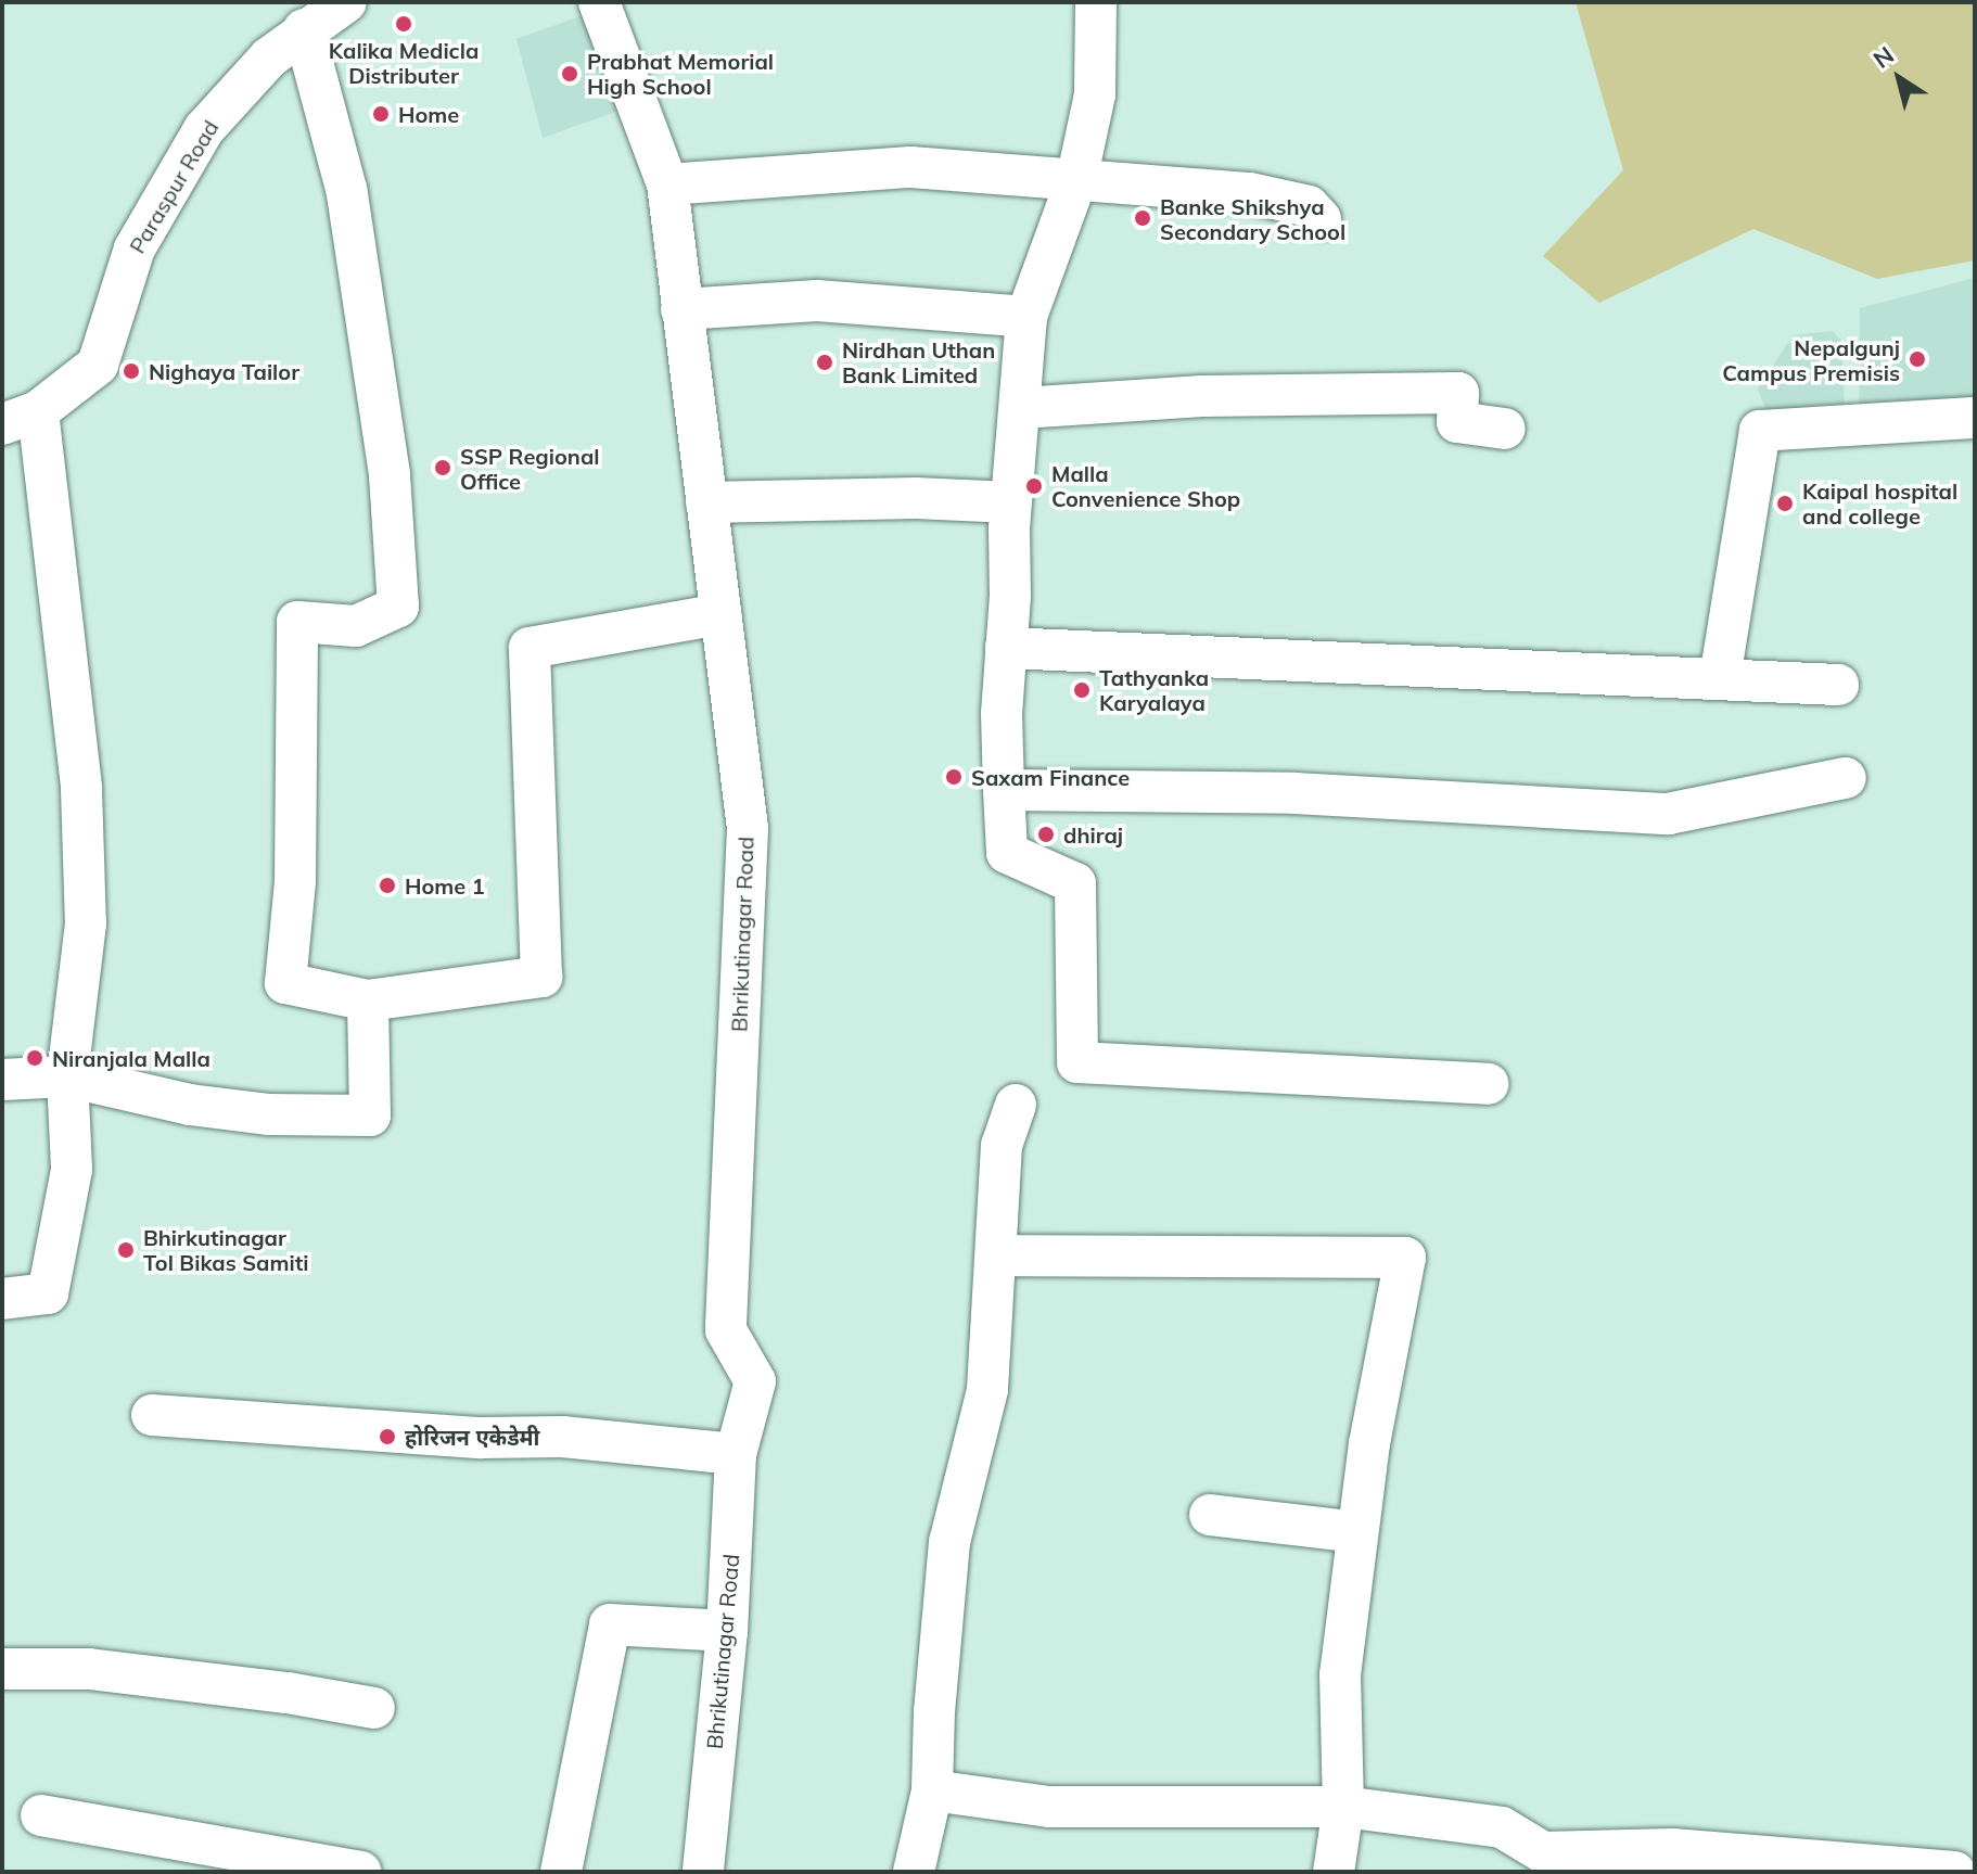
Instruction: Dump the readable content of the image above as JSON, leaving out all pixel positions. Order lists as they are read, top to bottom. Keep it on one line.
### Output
{"streets":{"street":["Paraspur Road","Bhrikutinagar Road"]},"places":["Kalika Medicla Distributer","Prabhat Memorial High School","Home","Banke Shikshya Secondary School","Nepalgunj Campus Premisis","Nirdhan Uthan Bank Limited","Nighaya Tailor","SSP Regional Office","Malla Convenience Shop","Kaipal hospital and college","Tathyanka Karyalaya","Saxam Finance","dhiraj","Home 1","Niranjala Malla","Bhirkutinagar Tol Bikas Samiti","होरिजन एकेडेमी"],"north":"top left"}
